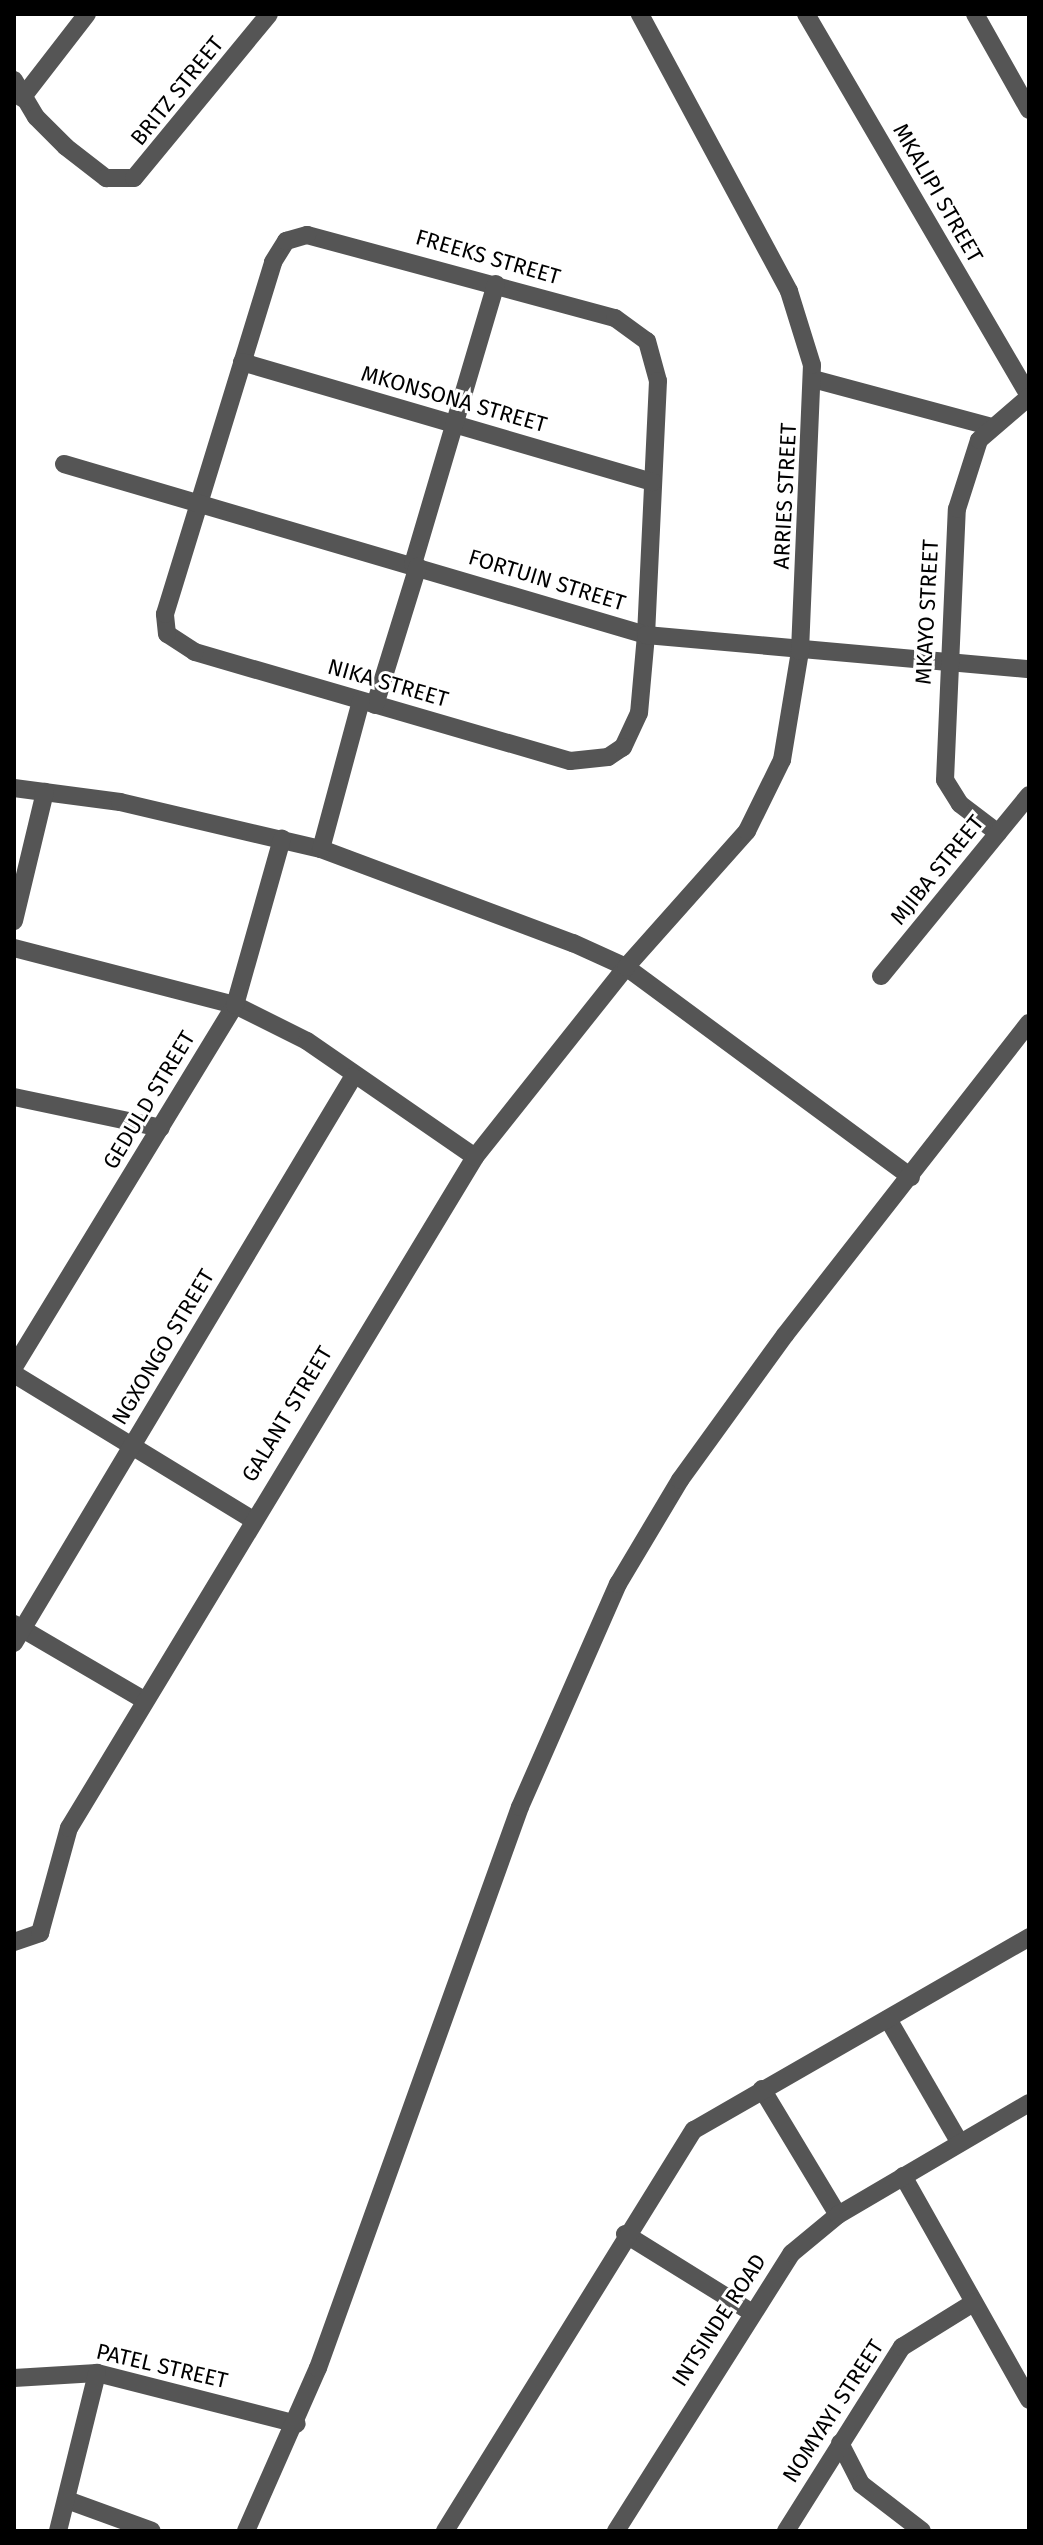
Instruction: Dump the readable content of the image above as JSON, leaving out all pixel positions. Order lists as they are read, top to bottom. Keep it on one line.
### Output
{"streets":{"street":["BRITZ STREET","MKALIPI STREET","FREEKS STREET","MKONSONA STREET","ARRIES STREET","FORTUIN STREET","MKAYO STREET","NIKA STREET","MJIBA STREET","GEDULD STREET","NGXONGO STREET","GALANT STREET","INTSINDE ROAD","PATEL STREET","NOMYAYI STREET"]},"crossings":[["MKALIPI STREET","MKAYO STREET"],["FREEKS STREET","MKONSONA STREET"],["FREEKS STREET","FORTUIN STREET"],["FREEKS STREET","NIKA STREET"],["ARRIES STREET","FORTUIN STREET"],["ARRIES STREET","GALANT STREET"],["FORTUIN STREET","MKAYO STREET"],["FORTUIN STREET","NIKA STREET"],["MKAYO STREET","MJIBA STREET"]]}
